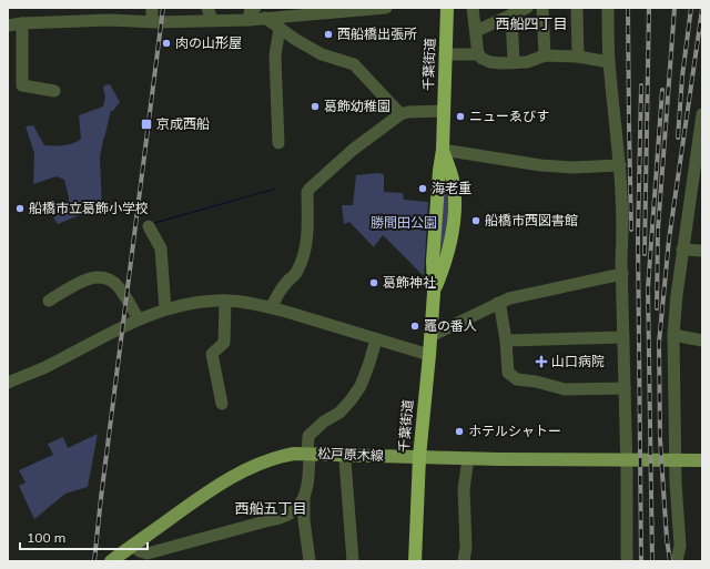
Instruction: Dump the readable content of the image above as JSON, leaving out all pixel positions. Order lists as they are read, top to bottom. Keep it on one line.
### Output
{"streets":{"highway":["千葉街道"],"main road":["松戸原木線"]},"crossings":[["千葉街道","松戸原木線"]],"districts":["西船四丁目","西船五丁目"],"parks":["勝間田公園"],"places":{"other":["西船橋出張所","肉の山形屋","葛飾幼稚園","ニューゑびす","海老重","船橋市立葛飾小学校","船橋市西図書館","葛飾神社","竈の番人","ホテルシャトー"],"transit":["京成西船"],"health":["山口病院"]},"scale_bar":"100 m"}
